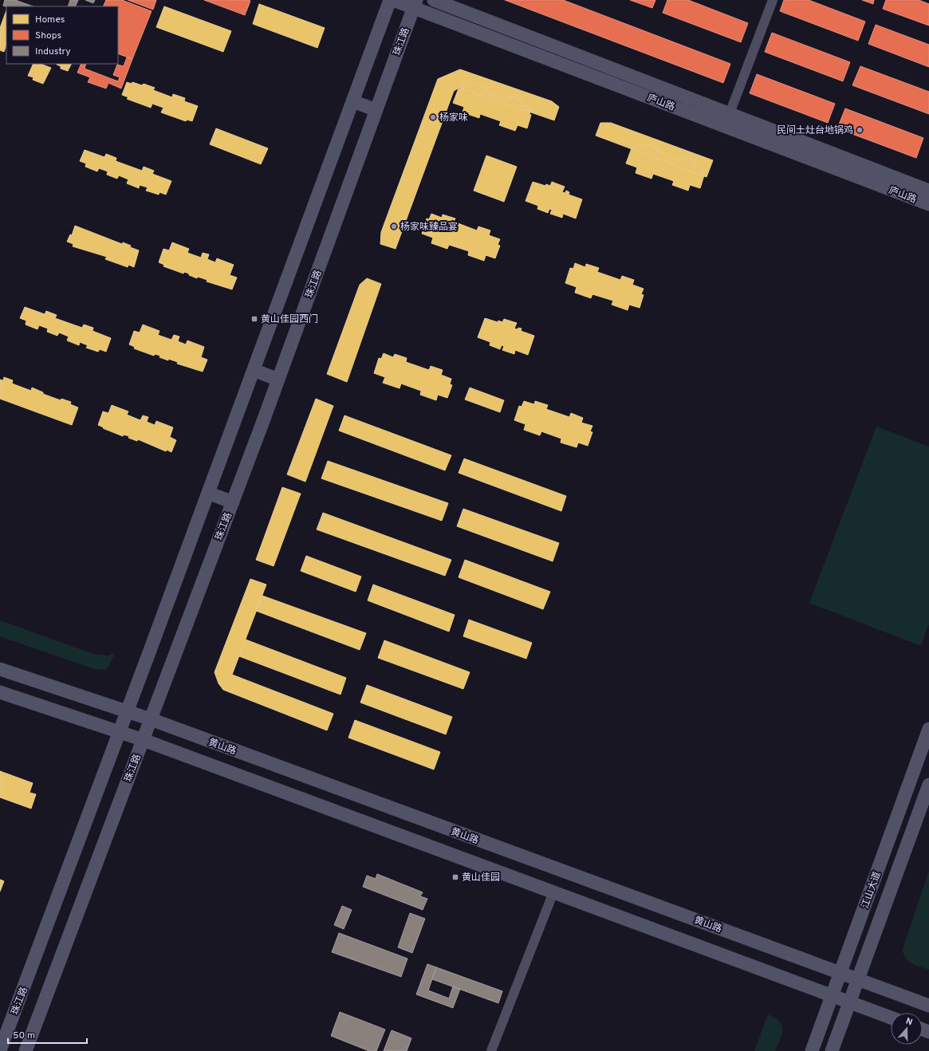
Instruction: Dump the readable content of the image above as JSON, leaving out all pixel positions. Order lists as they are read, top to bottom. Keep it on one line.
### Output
{"streets":{"street":["珠江路","庐山路","黄山路","江山大道"]},"crossings":[["珠江路","庐山路"],["珠江路","黄山路"],["黄山路","江山大道"]],"places":{"other":["杨家味","民间土灶台地锅鸡","杨家味臻品宴"],"transit":["黄山佳园西门","黄山佳园"]},"legend":["Homes","Shops","Industry"],"scale_bar":"50 m","north":"top"}
